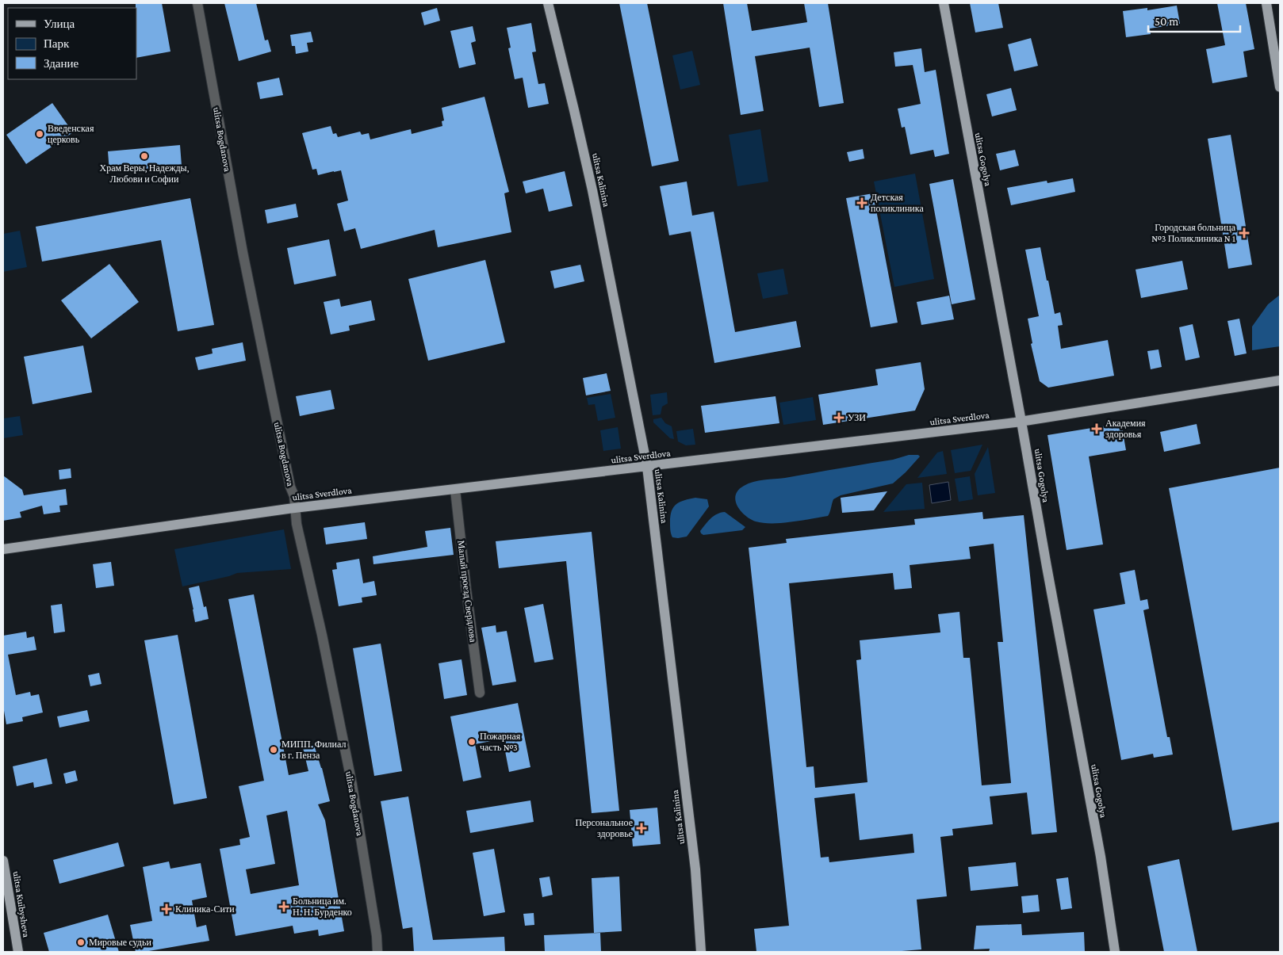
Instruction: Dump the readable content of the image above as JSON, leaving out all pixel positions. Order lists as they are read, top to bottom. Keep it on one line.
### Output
{"streets":{"main road":["ulitsa Gogolya","ulitsa Kalinina","ulitsa Sverdlova","ulitsa Kuibysheva"],"street":["ulitsa Bogdanova","Малый проезд Свердлова"]},"crossings":[["ulitsa Bogdanova","ulitsa Sverdlova"],["ulitsa Gogolya","ulitsa Sverdlova"],["ulitsa Kalinina","ulitsa Sverdlova"],["ulitsa Sverdlova","Малый проезд Свердлова"]],"places":{"other":["Введенская церковь","Храм Веры, Надежды, Любови и Софии","Пожарная часть №3","МИПП. Филиал в г. Пенза","Мировые судьи"],"health":["Детская поликлиника","Городская больница №3 Поликлиника N 1","УЗИ","Академия здоровья","Персональное здоровье","Больница им. Н. Н. Бурденко","Клиника-Сити"]},"legend":["Улица","Парк","Здание"],"scale_bar":"50 m"}
